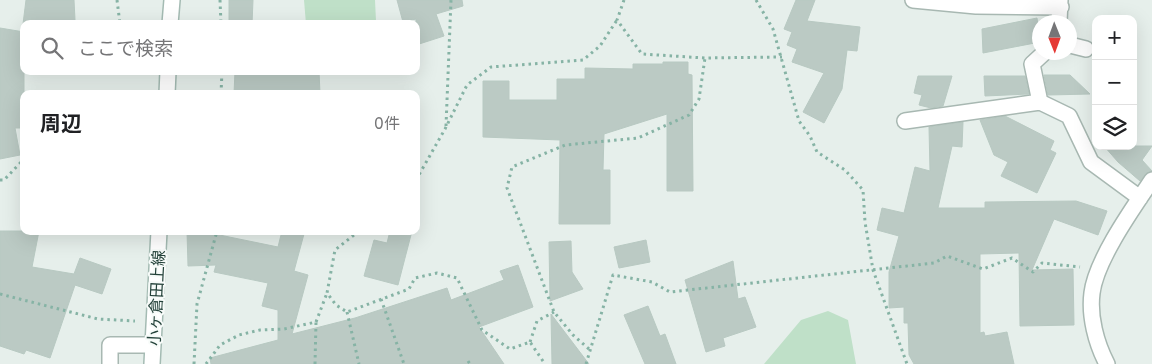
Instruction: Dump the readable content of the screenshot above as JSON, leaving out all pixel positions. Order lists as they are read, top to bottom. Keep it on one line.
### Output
{"streets":{"street":["小ヶ倉田上線"]},"north":"bottom","page":{"map_buttons":["+","−"],"search":"ここで検索","heading":["周辺","0件"]}}
